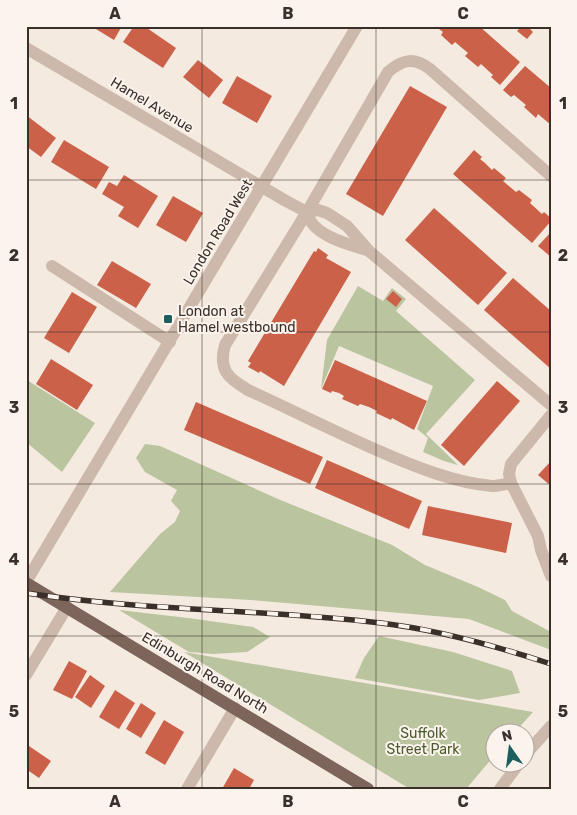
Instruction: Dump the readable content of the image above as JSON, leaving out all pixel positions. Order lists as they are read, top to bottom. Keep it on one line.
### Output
{"streets":{"main road":["Edinburgh Road North"],"street":["Hamel Avenue","London Road West"]},"crossings":[["Hamel Avenue","London Road West"],["London Road West","Edinburgh Road North"]],"parks":["Suffolk Street Park"],"places":{"transit":["London at Hamel westbound"]},"north":"top","grid":{"columns":["A","B","C"],"rows":["1","2","3","4","5"]}}
